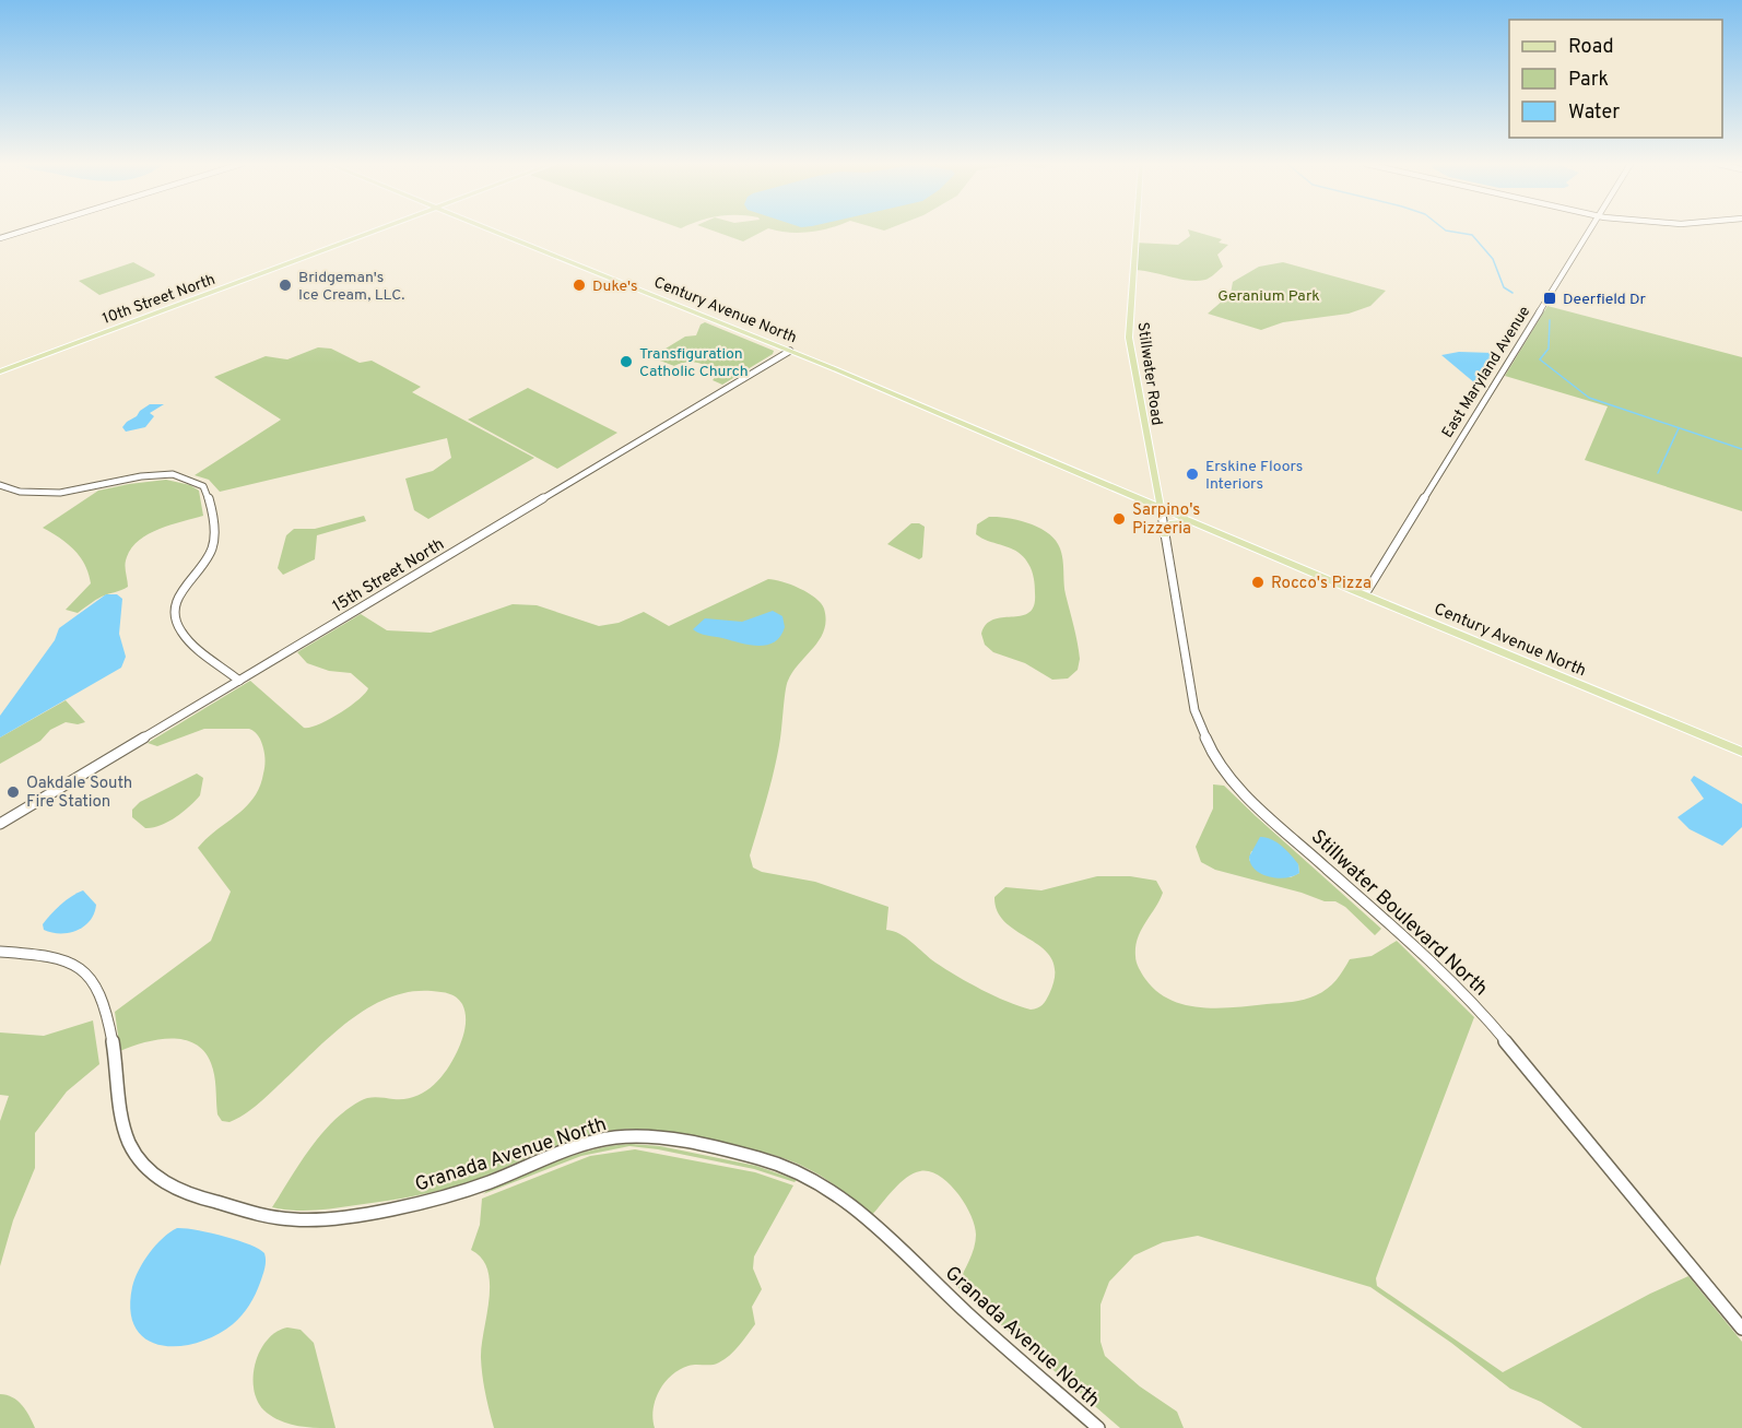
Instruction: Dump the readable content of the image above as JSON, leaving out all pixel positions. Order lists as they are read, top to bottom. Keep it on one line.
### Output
{"streets":{"main road":["10th Street North","Century Avenue North","Stillwater Road"],"street":["East Maryland Avenue","15th Street North","Stillwater Boulevard North","Granada Avenue North"]},"crossings":[["Century Avenue North","East Maryland Avenue"],["Century Avenue North","Stillwater Road"],["Century Avenue North","15th Street North"],["Century Avenue North","Stillwater Boulevard North"],["Stillwater Road","Stillwater Boulevard North"]],"parks":["Geranium Park"],"places":{"other":["Bridgeman's Ice Cream, LLC.","Duke's","Transfiguration Catholic Church","Erskine Floors Interiors","Sarpino's Pizzeria","Rocco's Pizza","Oakdale South Fire Station"],"transit":["Deerfield Dr"]},"legend":["Road","Park","Water"]}
